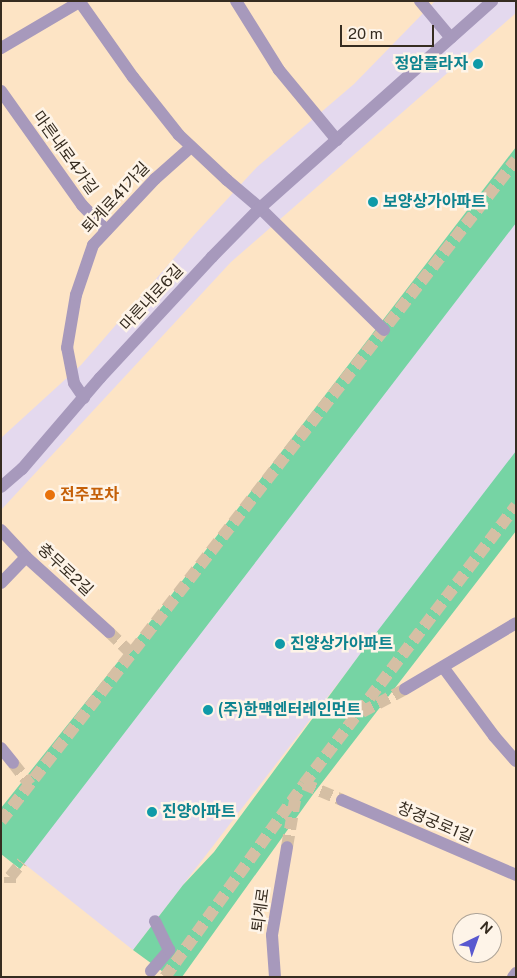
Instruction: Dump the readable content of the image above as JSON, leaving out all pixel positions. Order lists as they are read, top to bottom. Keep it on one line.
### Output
{"streets":{"street":["마른내로4가길","퇴계로41가길","마른내로6길","충무로2길","창경궁로1길","퇴계로"]},"crossings":[["마른내로4가길","퇴계로41가길"],["퇴계로41가길","마른내로6길"]],"places":["정암플라자","보양상가아파트","전주포차","진양상가아파트","(주)한맥엔터레인먼트","진양아파트"],"scale_bar":"20 m","north":"top right"}
